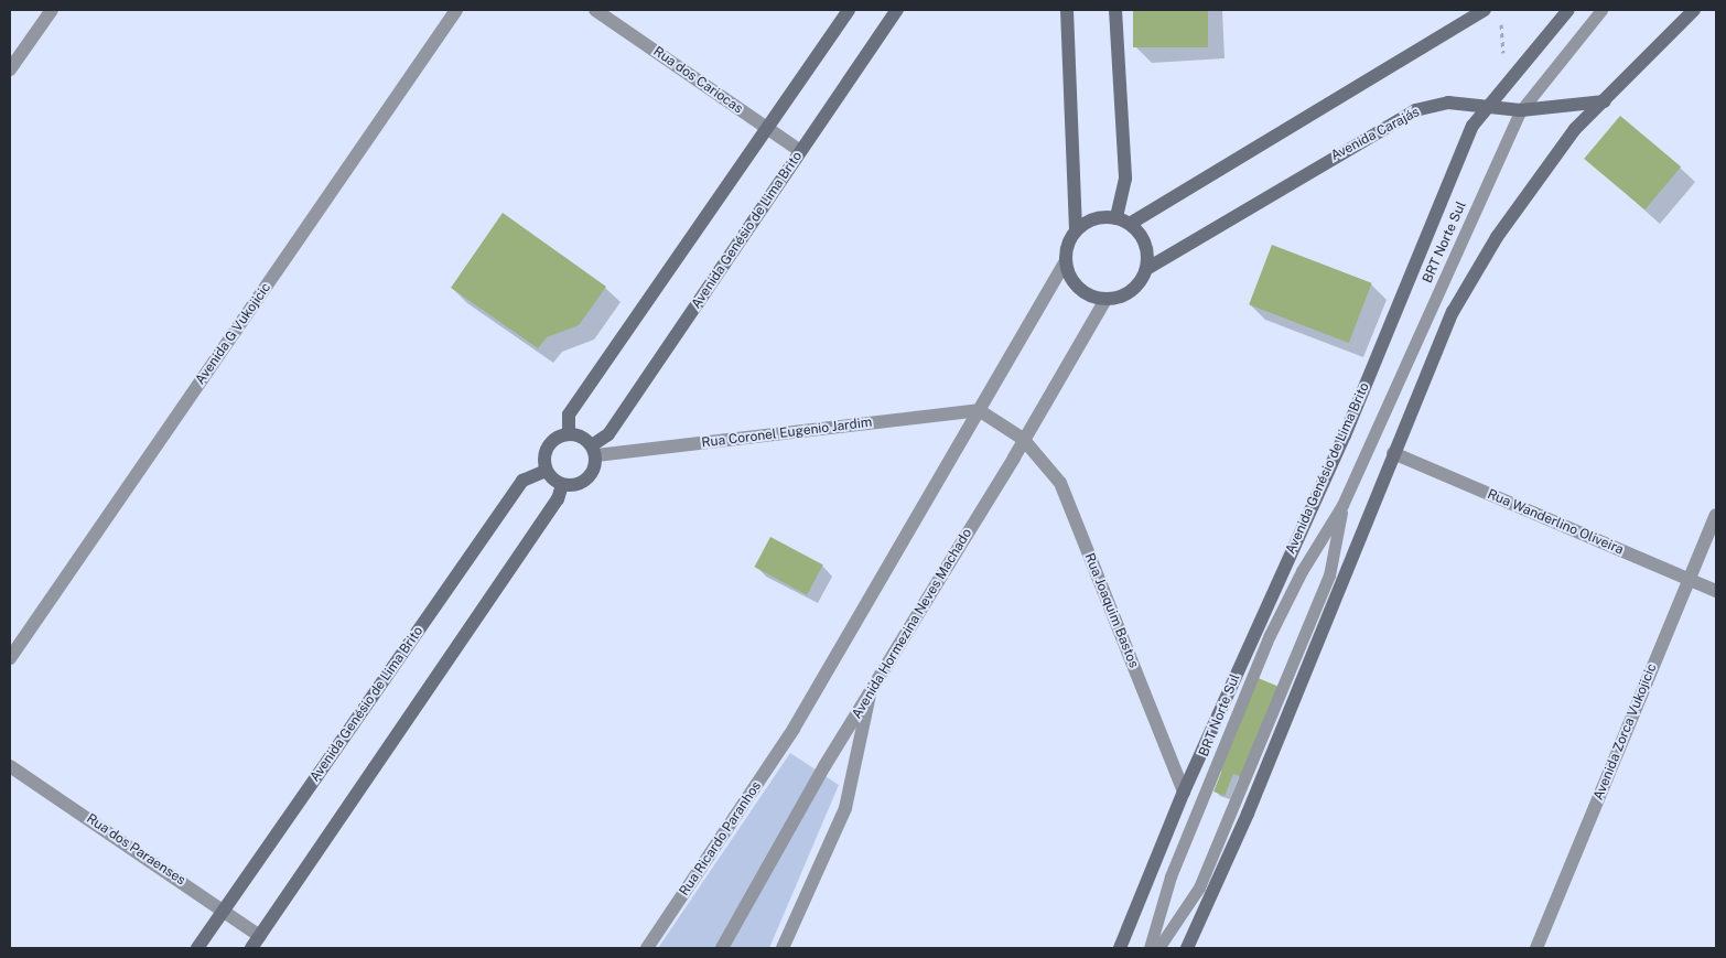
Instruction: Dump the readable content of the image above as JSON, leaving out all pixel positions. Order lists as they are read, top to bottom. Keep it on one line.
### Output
{"streets":{"main road":["Avenida Carajás","Avenida Genésio de Lima Brito"],"street":["Rua dos Cariocas","Avenida G Vukojicic","Rua Coronel Eugenio Jardim","Rua Wanderlino Oliveira","Rua Joaquim Bastos","Avenida Hormezina Neves Machado","Avenida Zorca Vukojicic","Rua Ricardo Paranhos","Rua dos Paraenses"],"lane":["BRT Norte Sul"]},"crossings":[["Rua dos Cariocas","Avenida Genésio de Lima Brito"],["Avenida Carajás","Avenida Genésio de Lima Brito"],["Avenida Carajás","BRT Norte Sul"],["Avenida Carajás","Avenida Hormezina Neves Machado"],["Avenida Genésio de Lima Brito","Rua Coronel Eugenio Jardim"],["Avenida Genésio de Lima Brito","Rua Joaquim Bastos"],["Avenida Genésio de Lima Brito","Rua dos Paraenses"],["Rua Coronel Eugenio Jardim","Rua Joaquim Bastos"],["Rua Coronel Eugenio Jardim","Rua Ricardo Paranhos"],["Rua Wanderlino Oliveira","Avenida Zorca Vukojicic"],["Rua Joaquim Bastos","Avenida Hormezina Neves Machado"],["Rua Joaquim Bastos","Rua Ricardo Paranhos"]]}
